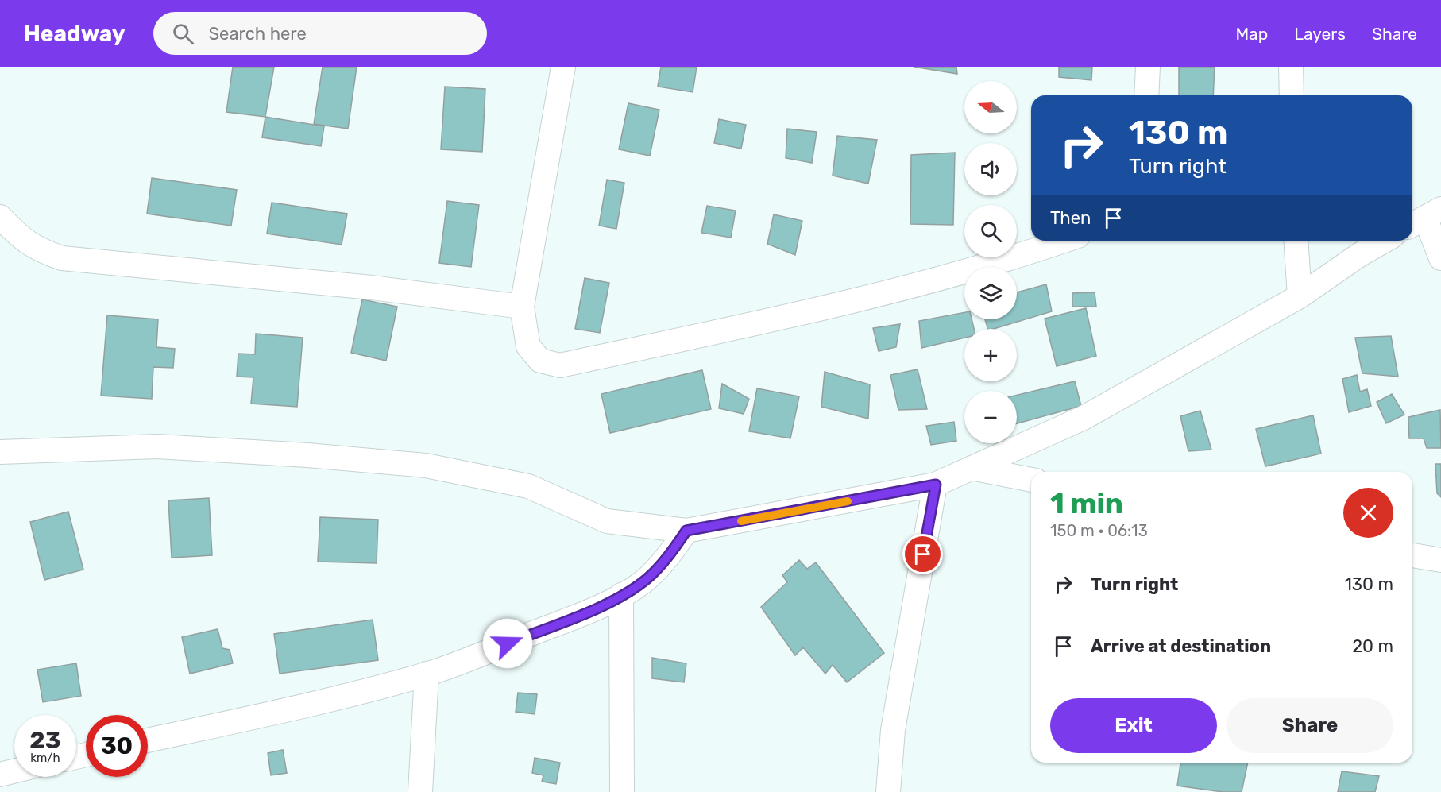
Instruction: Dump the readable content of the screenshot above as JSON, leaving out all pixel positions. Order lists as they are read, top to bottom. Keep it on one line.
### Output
{"north":"left","page":{"header":"Headway","search":"Search here","nav":["Map","Layers","Share"],"map_buttons":["+","−"],"turn":["130 m","Turn right"],"then":"Then","heading":["1 min","150 m · 06:13"],"list":[{"name":"Turn right","value":"130 m"},{"name":"Arrive at destination","value":"20 m"}],"buttons":["Exit","Share"],"speed":"23 km/h","limit":"30"}}
